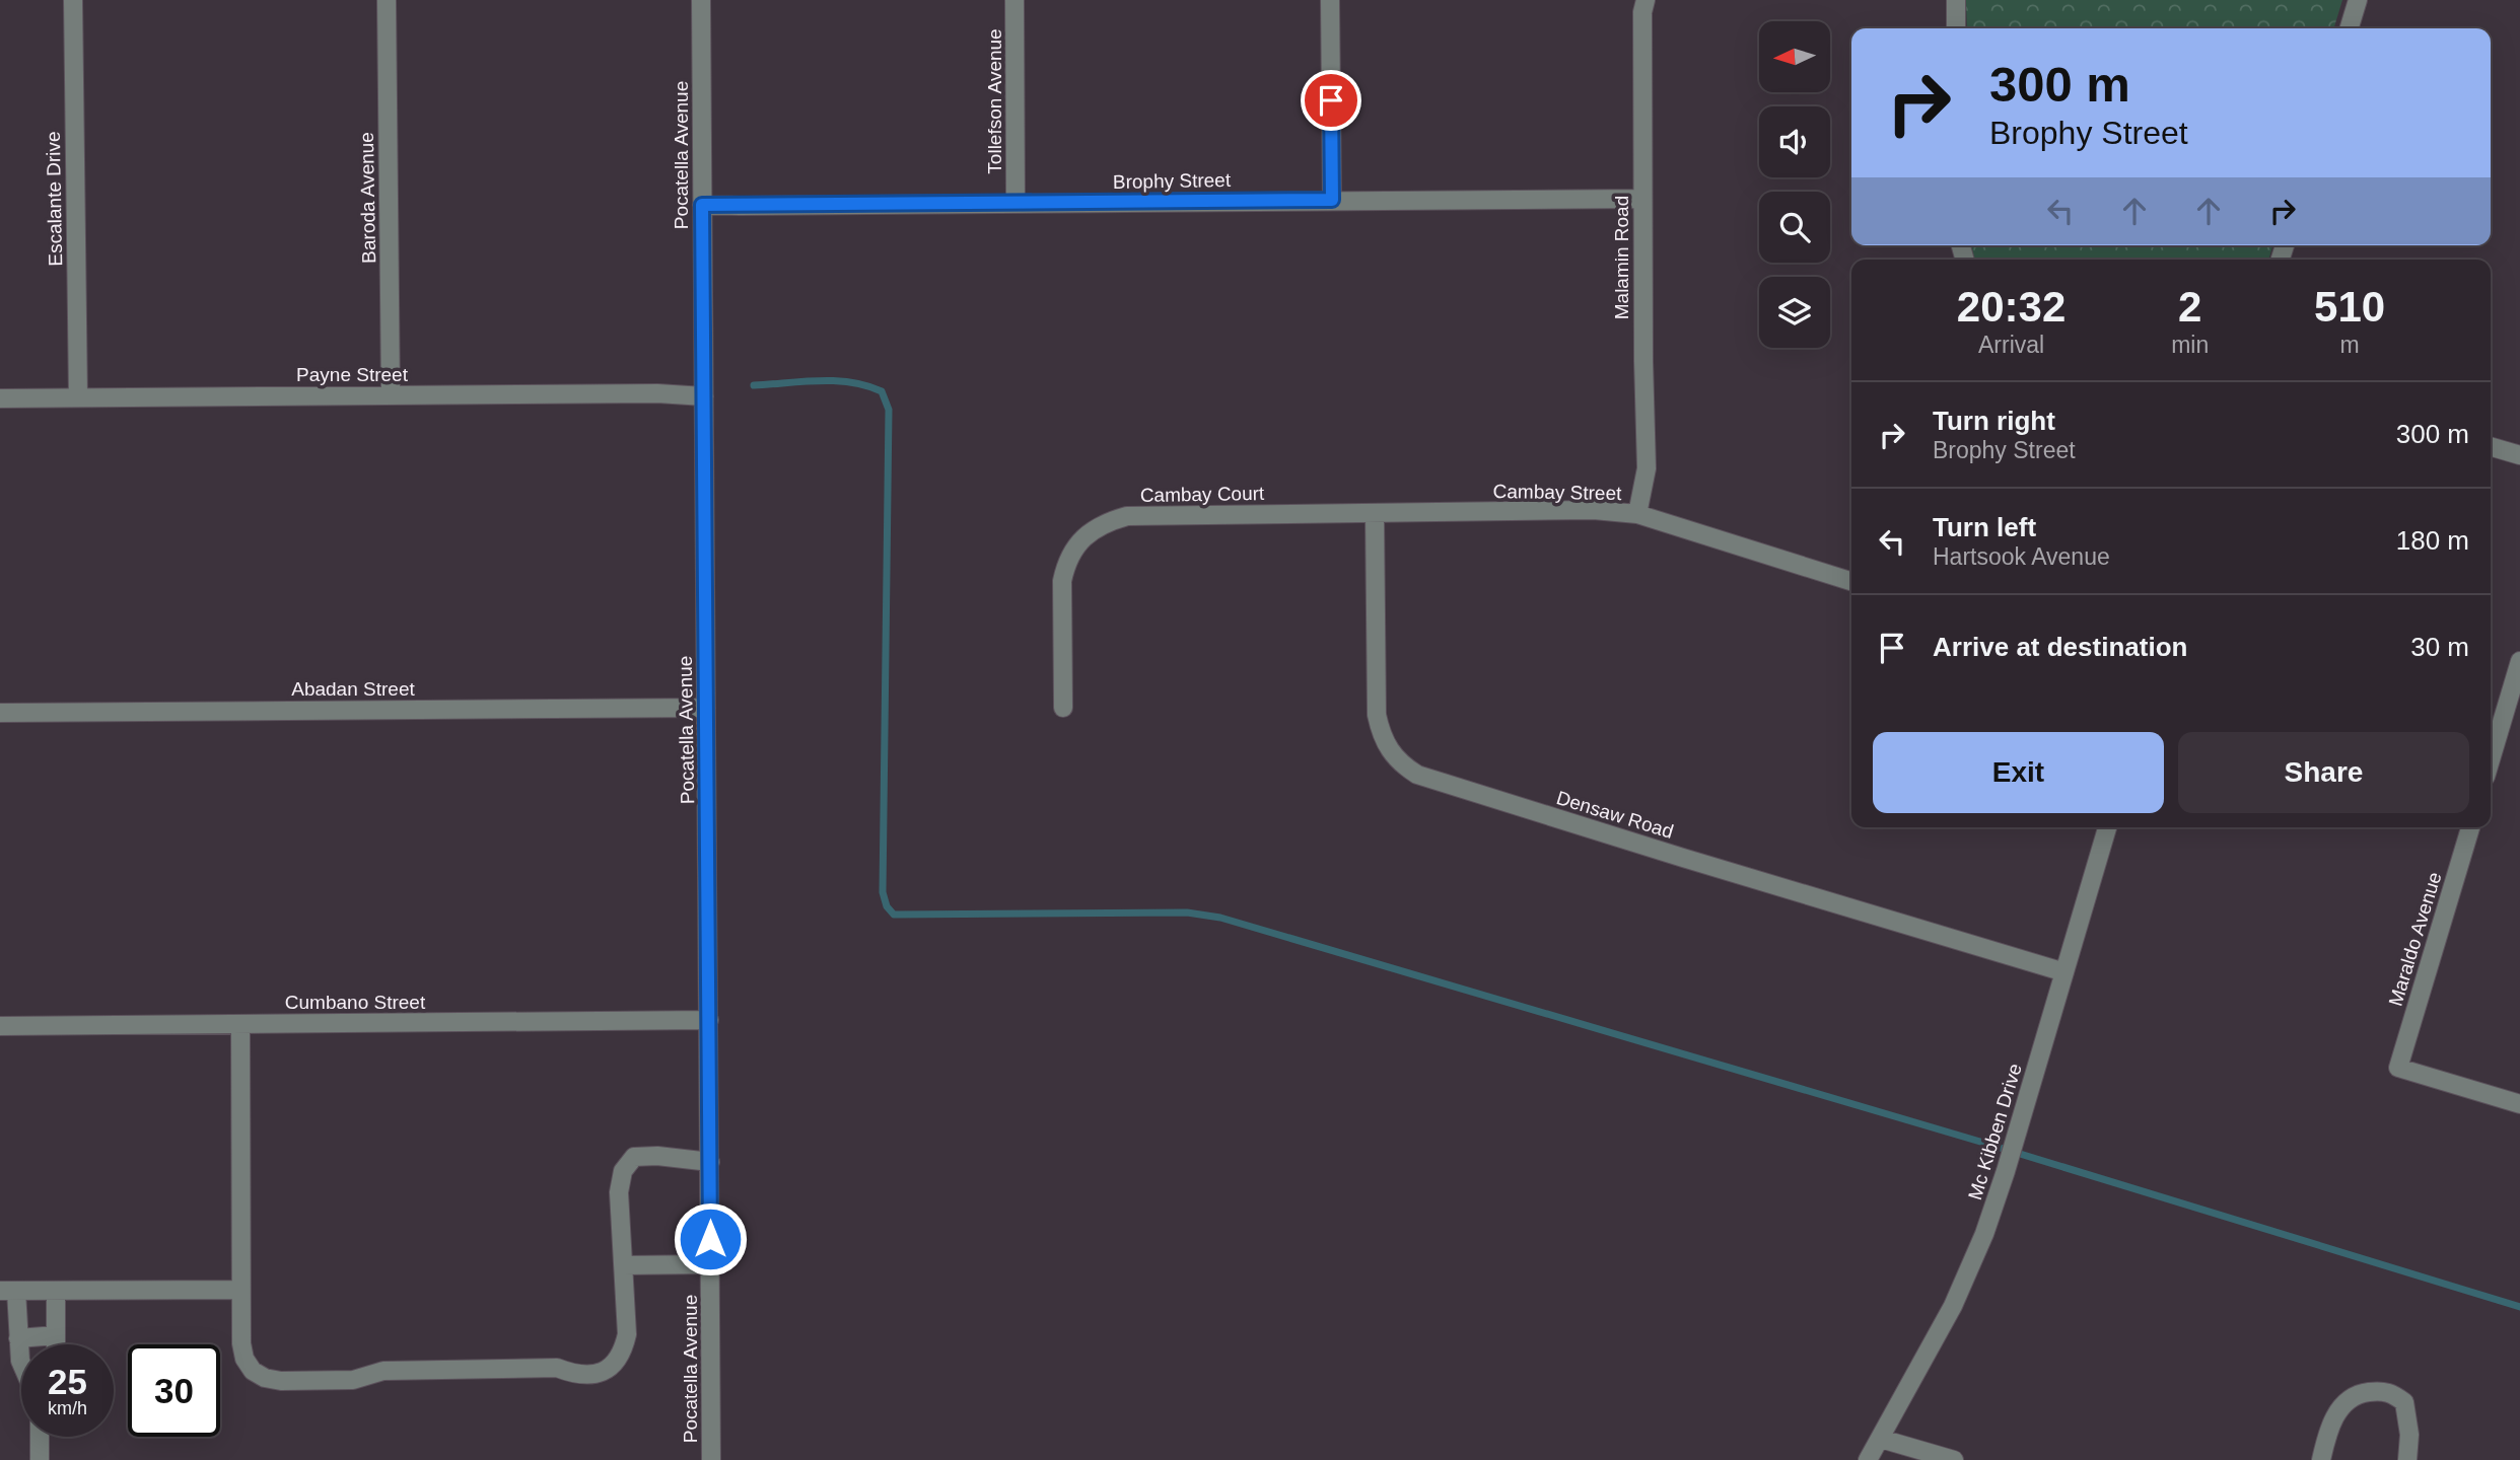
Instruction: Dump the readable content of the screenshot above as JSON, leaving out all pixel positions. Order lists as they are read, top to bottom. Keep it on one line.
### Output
{"streets":{"street":["Tollefson Avenue","Pocatella Avenue","Brophy Street","Baroda Avenue","Escalante Drive","Malamin Road","Payne Street","Cambay Street","Cambay Court","Abadan Street","Densaw Road","Maraldo Avenue","Cumbano Street","Mc Kibben Drive"]},"crossings":[["Tollefson Avenue","Brophy Street"],["Pocatella Avenue","Brophy Street"],["Pocatella Avenue","Payne Street"],["Pocatella Avenue","Abadan Street"],["Pocatella Avenue","Cumbano Street"],["Brophy Street","Malamin Road"],["Baroda Avenue","Payne Street"],["Escalante Drive","Payne Street"],["Malamin Road","Cambay Street"],["Cambay Street","Cambay Court"],["Cambay Street","Densaw Road"],["Cambay Court","Densaw Road"],["Densaw Road","Mc Kibben Drive"]],"north":"left","page":{"turn":["300 m","Brophy Street"],"eta":["20:32","Arrival","2","min","510","m"],"list":[{"name":"Turn right","note":"Brophy Street","value":"300 m"},{"name":"Turn left","note":"Hartsook Avenue","value":"180 m"},{"name":"Arrive at destination","value":"30 m"}],"buttons":["Exit","Share"],"speed":"25 km/h","limit":"30"}}
